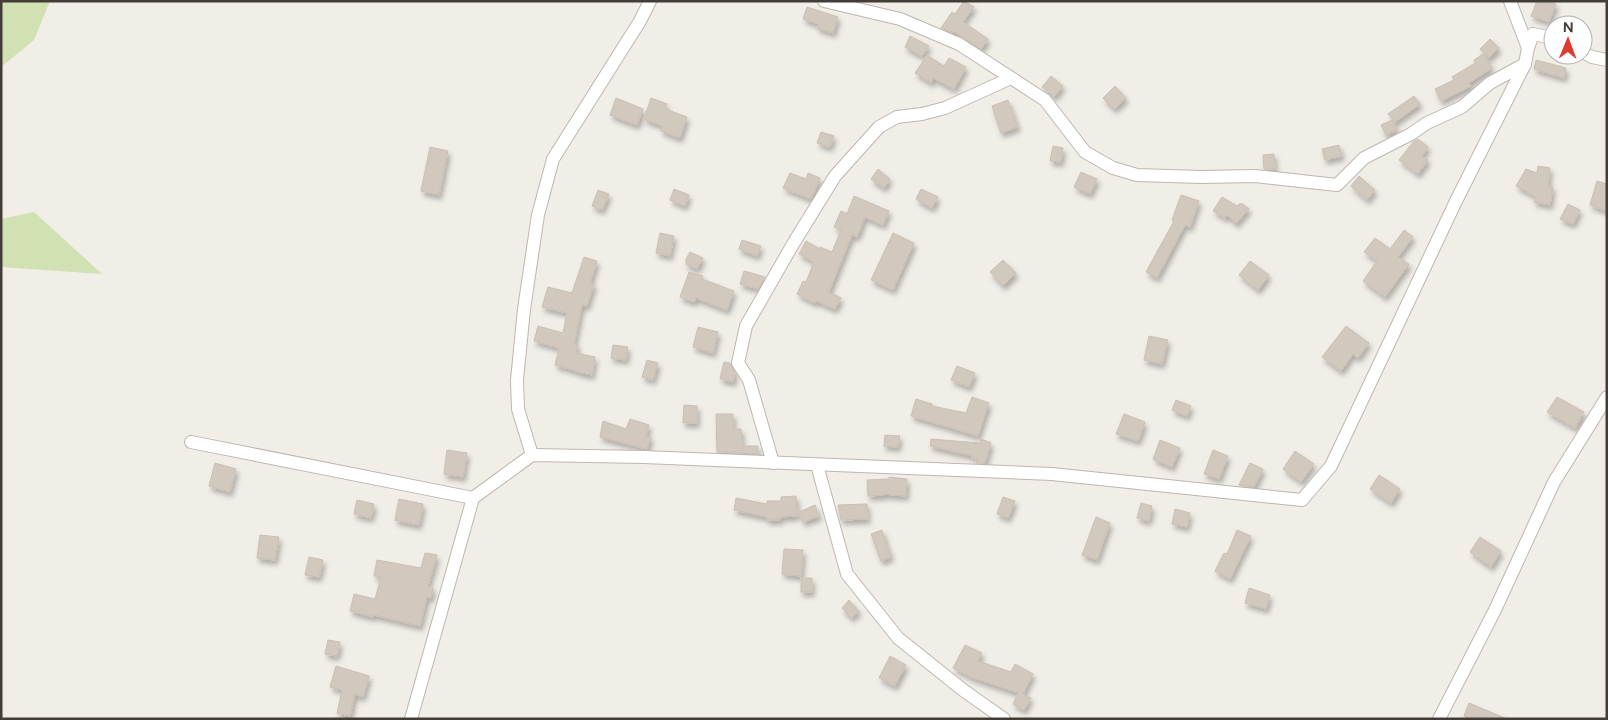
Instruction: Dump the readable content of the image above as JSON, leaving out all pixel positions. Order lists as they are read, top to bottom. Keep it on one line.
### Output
{"north":"top"}
